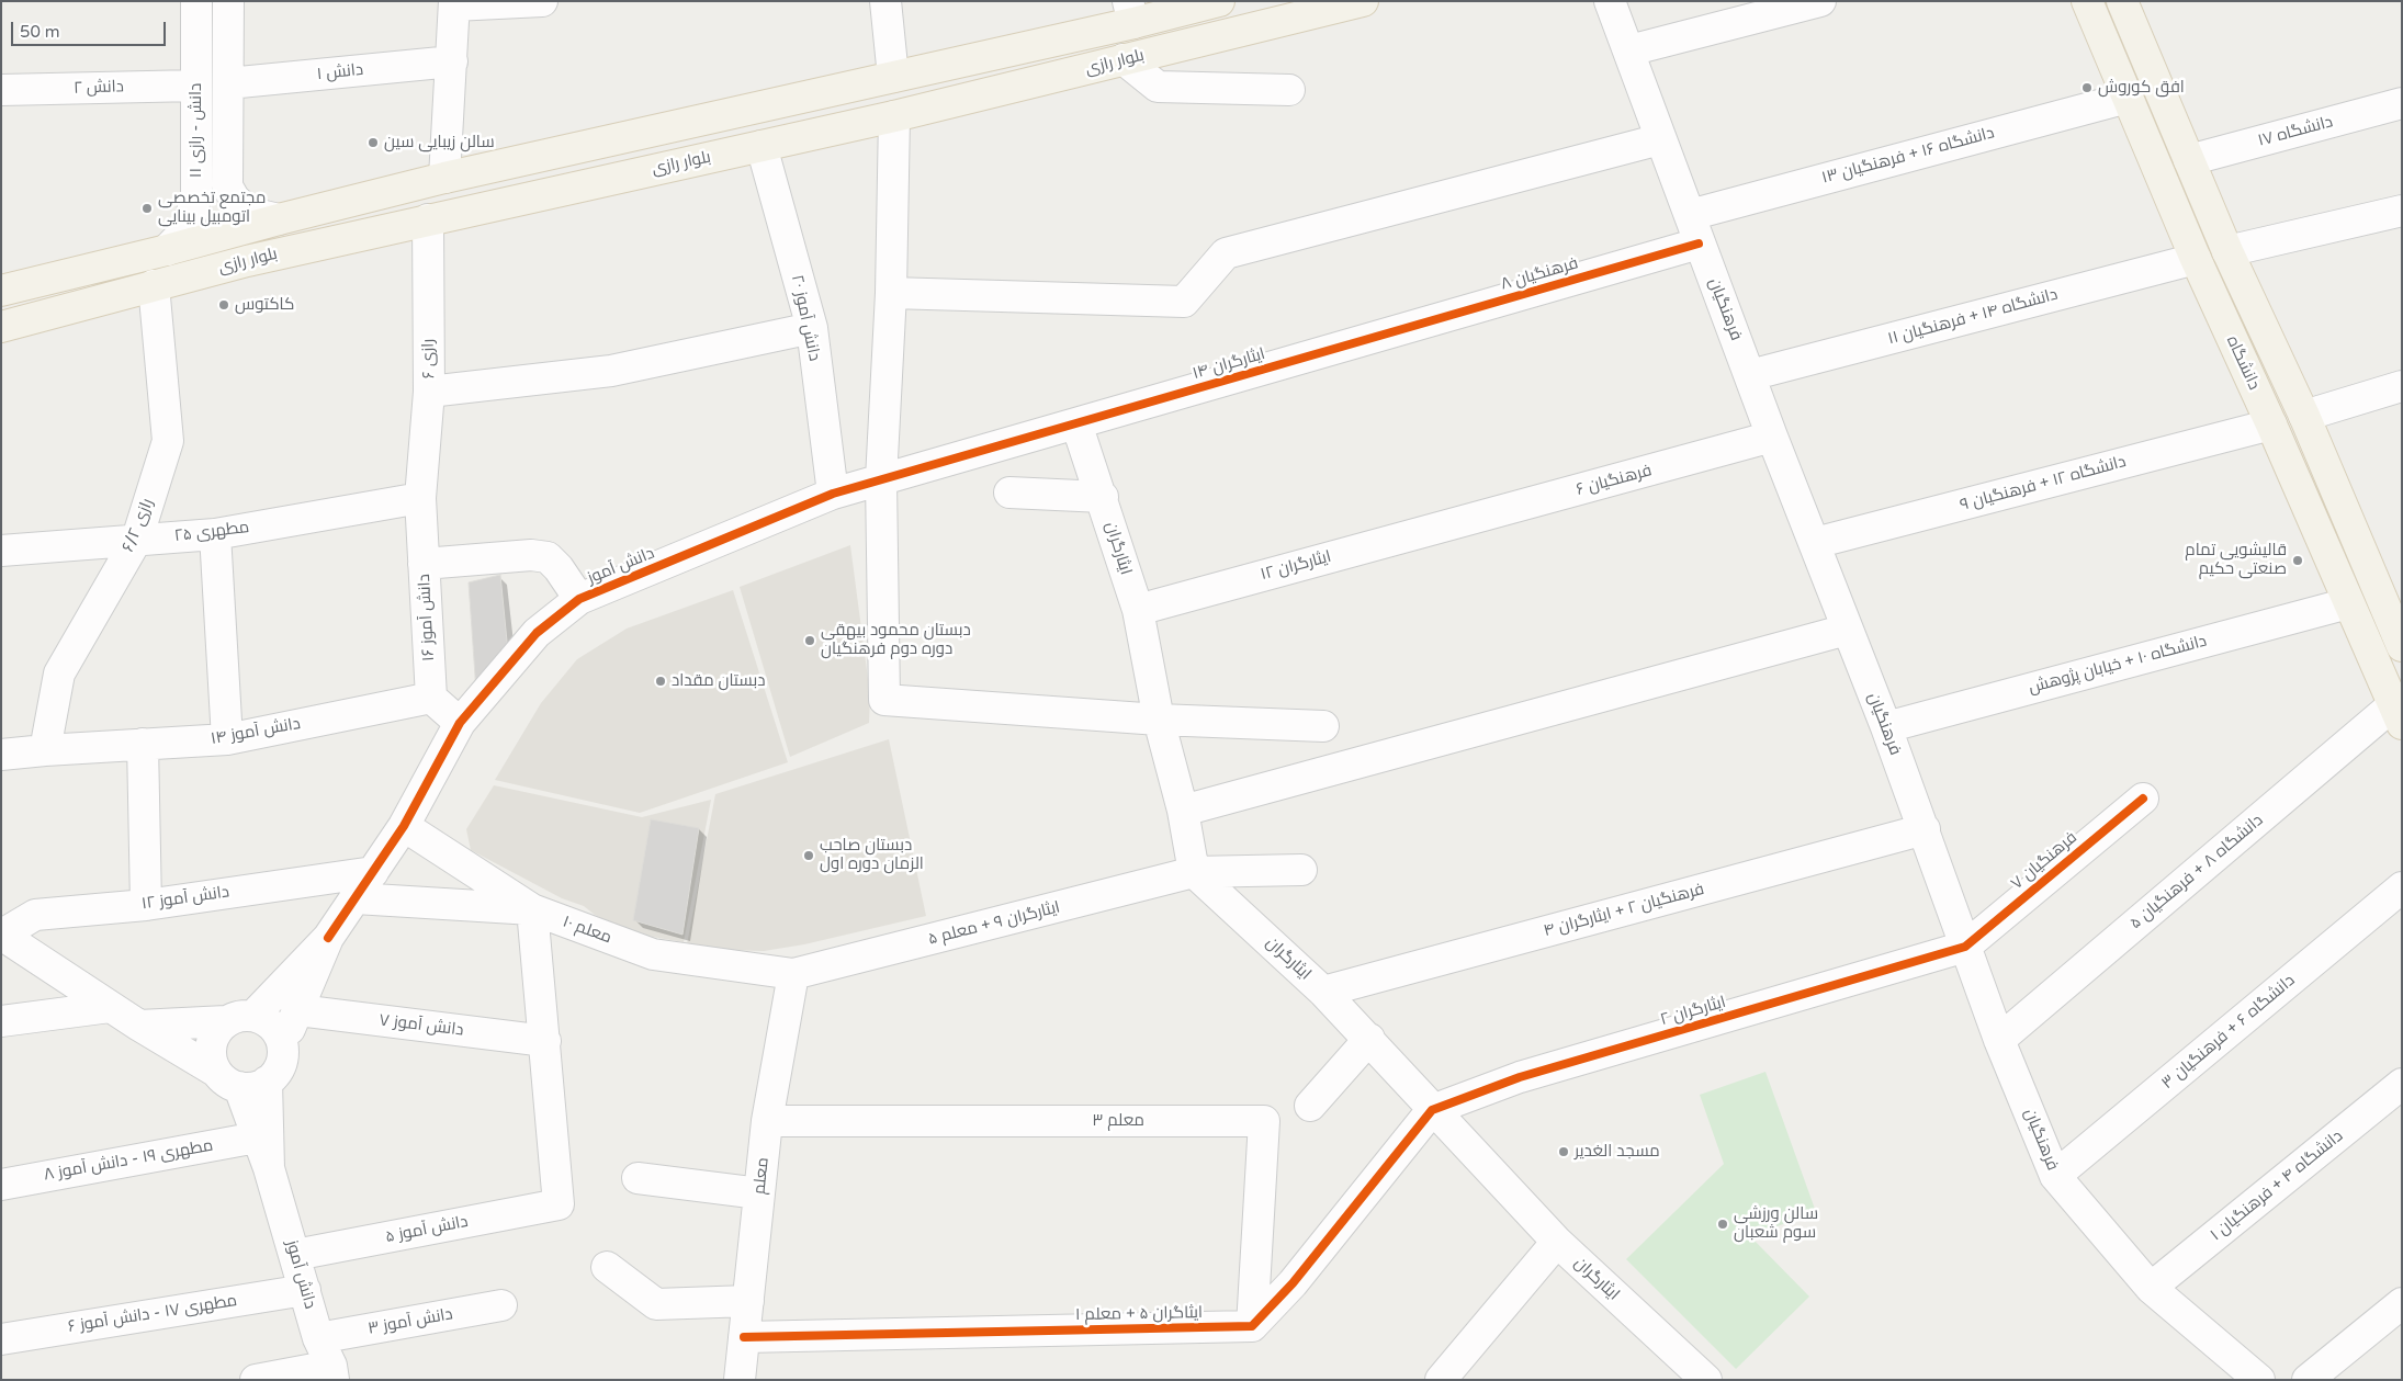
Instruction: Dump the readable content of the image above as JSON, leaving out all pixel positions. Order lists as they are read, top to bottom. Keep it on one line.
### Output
{"streets":{"main road":["بلوار رازی","دانشگاه"],"street":["دانش ۱","دانش ۲","دانش - رازی ۱۱","دانشگاه ۱۷","دانشگاه ۱۶ + فرهنگیان ۱۳","فرهنگیان ۸","فرهنگیان","دانشگاه ۱۴ + فرهنگیان ۱۱","دانش آموز ۲۰","رازی ۶","ایثارگران ۱۴","فرهنگیان ۶","دانشگاه ۱۲ + فرهنگیان ۹","رازی ۶/۲","مطهری ۲۵","ایثارگران","دانش آموز","ایثارگران ۱۲","دانش آموز ۱۶","دانشگاه ۱۰ + خیابان پژوهش","دانش آموز ۱۴","فرهنگیان ۷","دانشگاه ۸ + فرهنگیان ۵","دانش آموز ۱۲","فرهنگیان ۲ + ایثارگران ۴","ایثارگران ۹ + معلم ۵","معلم ۱۰","ایثارگران ۲","دانش آموز ۷","دانشگاه ۶ + فرهنگیان ۳","معلم ۳","مطهری ۱۹ - دانش آموز ۸","معلم","دانشگاه ۴ + فرهنگیان ۱","دانش آموز ۵","مطهری ۱۷ - دانش آموز ۶","ایثاگران ۵ + معلم ۱","دانش آموز ۳"]},"crossings":[["بلوار رازی","دانش - رازی ۱۱"],["بلوار رازی","دانش آموز ۲۰"],["بلوار رازی","رازی ۶"],["بلوار رازی","رازی ۶/۲"],["دانش ۱","دانش - رازی ۱۱"],["دانش ۲","دانش - رازی ۱۱"],["دانشگاه ۱۷","دانشگاه"],["دانشگاه ۱۶ + فرهنگیان ۱۳","فرهنگیان"],["دانشگاه ۱۶ + فرهنگیان ۱۳","دانشگاه"],["فرهنگیان ۸","فرهنگیان"],["فرهنگیان ۸","ایثارگران ۱۴"],["فرهنگیان","دانشگاه ۱۴ + فرهنگیان ۱۱"],["فرهنگیان","فرهنگیان ۶"],["فرهنگیان","دانشگاه ۱۲ + فرهنگیان ۹"],["فرهنگیان","دانشگاه ۱۰ + خیابان پژوهش"],["فرهنگیان","فرهنگیان ۷"],["فرهنگیان","دانشگاه ۸ + فرهنگیان ۵"],["فرهنگیان","فرهنگیان ۲ + ایثارگران ۴"],["فرهنگیان","ایثارگران ۲"],["فرهنگیان","دانشگاه ۶ + فرهنگیان ۳"],["فرهنگیان","دانشگاه ۴ + فرهنگیان ۱"],["دانشگاه ۱۴ + فرهنگیان ۱۱","دانشگاه"],["دانش آموز ۲۰","دانش آموز"],["رازی ۶","مطهری ۲۵"],["رازی ۶","دانش آموز ۱۶"],["دانشگاه","دانشگاه ۱۲ + فرهنگیان ۹"],["دانشگاه","دانشگاه ۱۰ + خیابان پژوهش"],["دانشگاه","دانشگاه ۸ + فرهنگیان ۵"],["ایثارگران ۱۴","ایثارگران"],["ایثارگران ۱۴","دانش آموز"],["فرهنگیان ۶","ایثارگران ۱۲"],["رازی ۶/۲","مطهری ۲۵"],["رازی ۶/۲","دانش آموز ۱۴"],["مطهری ۲۵","دانش آموز ۱۶"],["ایثارگران","دانش آموز"],["ایثارگران","ایثارگران ۱۲"],["ایثارگران","فرهنگیان ۲ + ایثارگران ۴"],["ایثارگران","ایثارگران ۹ + معلم ۵"],["ایثارگران","ایثارگران ۲"],["دانش آموز","دانش آموز ۱۲"],["دانش آموز","معلم ۱۰"],["دانش آموز","مطهری ۱۹ - دانش آموز ۸"],["دانش آموز","دانش آموز ۵"],["دانش آموز","مطهری ۱۷ - دانش آموز ۶"],["دانش آموز","دانش آموز ۳"],["دانش آموز ۱۶","دانش آموز ۱۴"],["فرهنگیان ۷","ایثارگران ۲"],["ایثارگران ۹ + معلم ۵","معلم ۱۰"],["ایثارگران ۹ + معلم ۵","معلم"],["معلم ۱۰","معلم"],["دانش آموز ۷","دانش آموز ۵"],["معلم ۳","معلم"],["معلم ۳","ایثاگران ۵ + معلم ۱"],["معلم","ایثاگران ۵ + معلم ۱"]],"places":["افق کوروش","سالن زیبایی سین","مجتمع تخصصی اتومبیل بینایی","کاکتوس","قالیشویی تمام صنعتی حکیم","دبستان محمود بیهقی دوره دوم فرهنگیان","دبستان مقداد","دبستان صاحب الزمان دوره اول","مسجد الغدیر","سالن ورزشی سوم شعبان"],"scale_bar":"50 m"}
